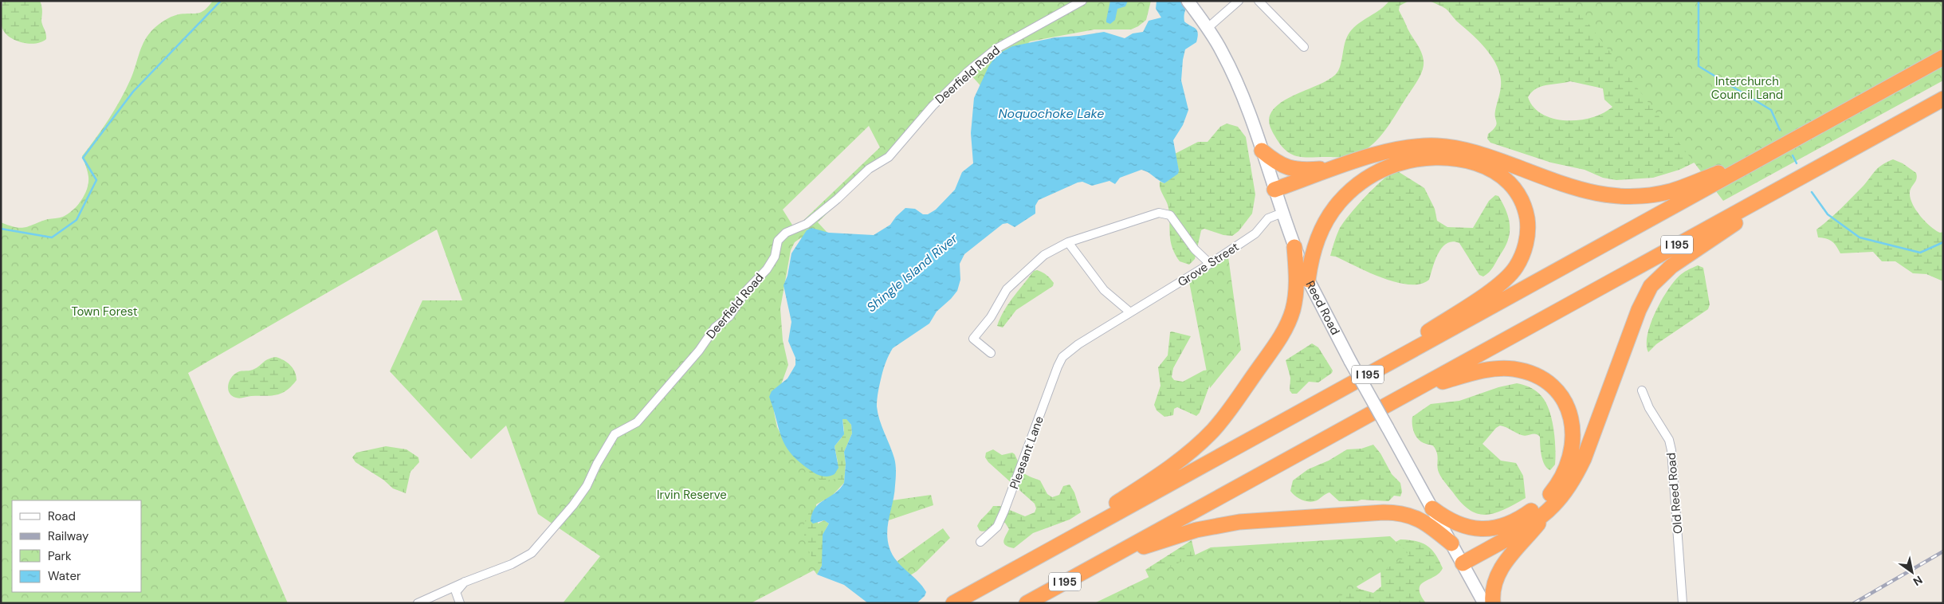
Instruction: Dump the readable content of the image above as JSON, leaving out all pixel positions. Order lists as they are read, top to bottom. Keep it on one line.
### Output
{"streets":{"highway":["I 195"],"street":["Deerfield Road","Grove Street","Reed Road","Pleasant Lane","Old Reed Road"]},"crossings":[["Grove Street","Reed Road"],["Grove Street","Pleasant Lane"]],"water":["Noquochoke Lake","Shingle Island River"],"parks":["Interchurch Council Land","Town Forest","Irvin Reserve"],"legend":["Road","Railway","Park","Water"],"north":"bottom right"}
